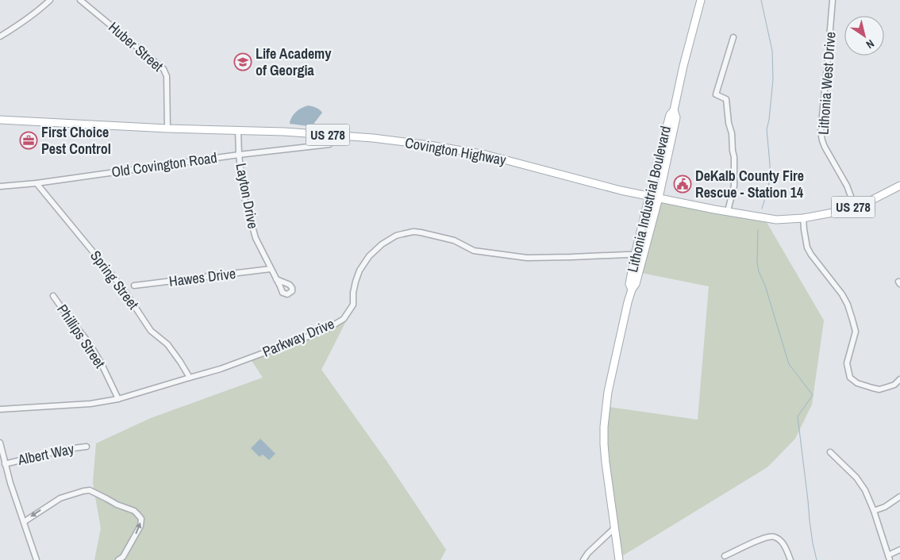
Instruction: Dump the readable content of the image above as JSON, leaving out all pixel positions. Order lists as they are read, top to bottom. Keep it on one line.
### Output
{"streets":{"main road":["US 278","Covington Highway","Lithonia Industrial Boulevard"],"street":["Huber Street","Lithonia West Drive","Old Covington Road","Layton Drive","Hawes Drive","Spring Street","Phillips Street","Parkway Drive","Albert Way"]},"crossings":[["Huber Street","Covington Highway"],["Lithonia West Drive","Covington Highway"],["Covington Highway","Layton Drive"],["Covington Highway","Lithonia Industrial Boulevard"],["Old Covington Road","Layton Drive"],["Old Covington Road","Spring Street"],["Layton Drive","Hawes Drive"],["Lithonia Industrial Boulevard","Parkway Drive"],["Spring Street","Parkway Drive"],["Phillips Street","Parkway Drive"]],"places":{"school or university":["Life Academy of Georgia"],"office":["First Choice Pest Control"],"public building":["DeKalb County Fire Rescue - Station 14"]},"north":"bottom right"}
